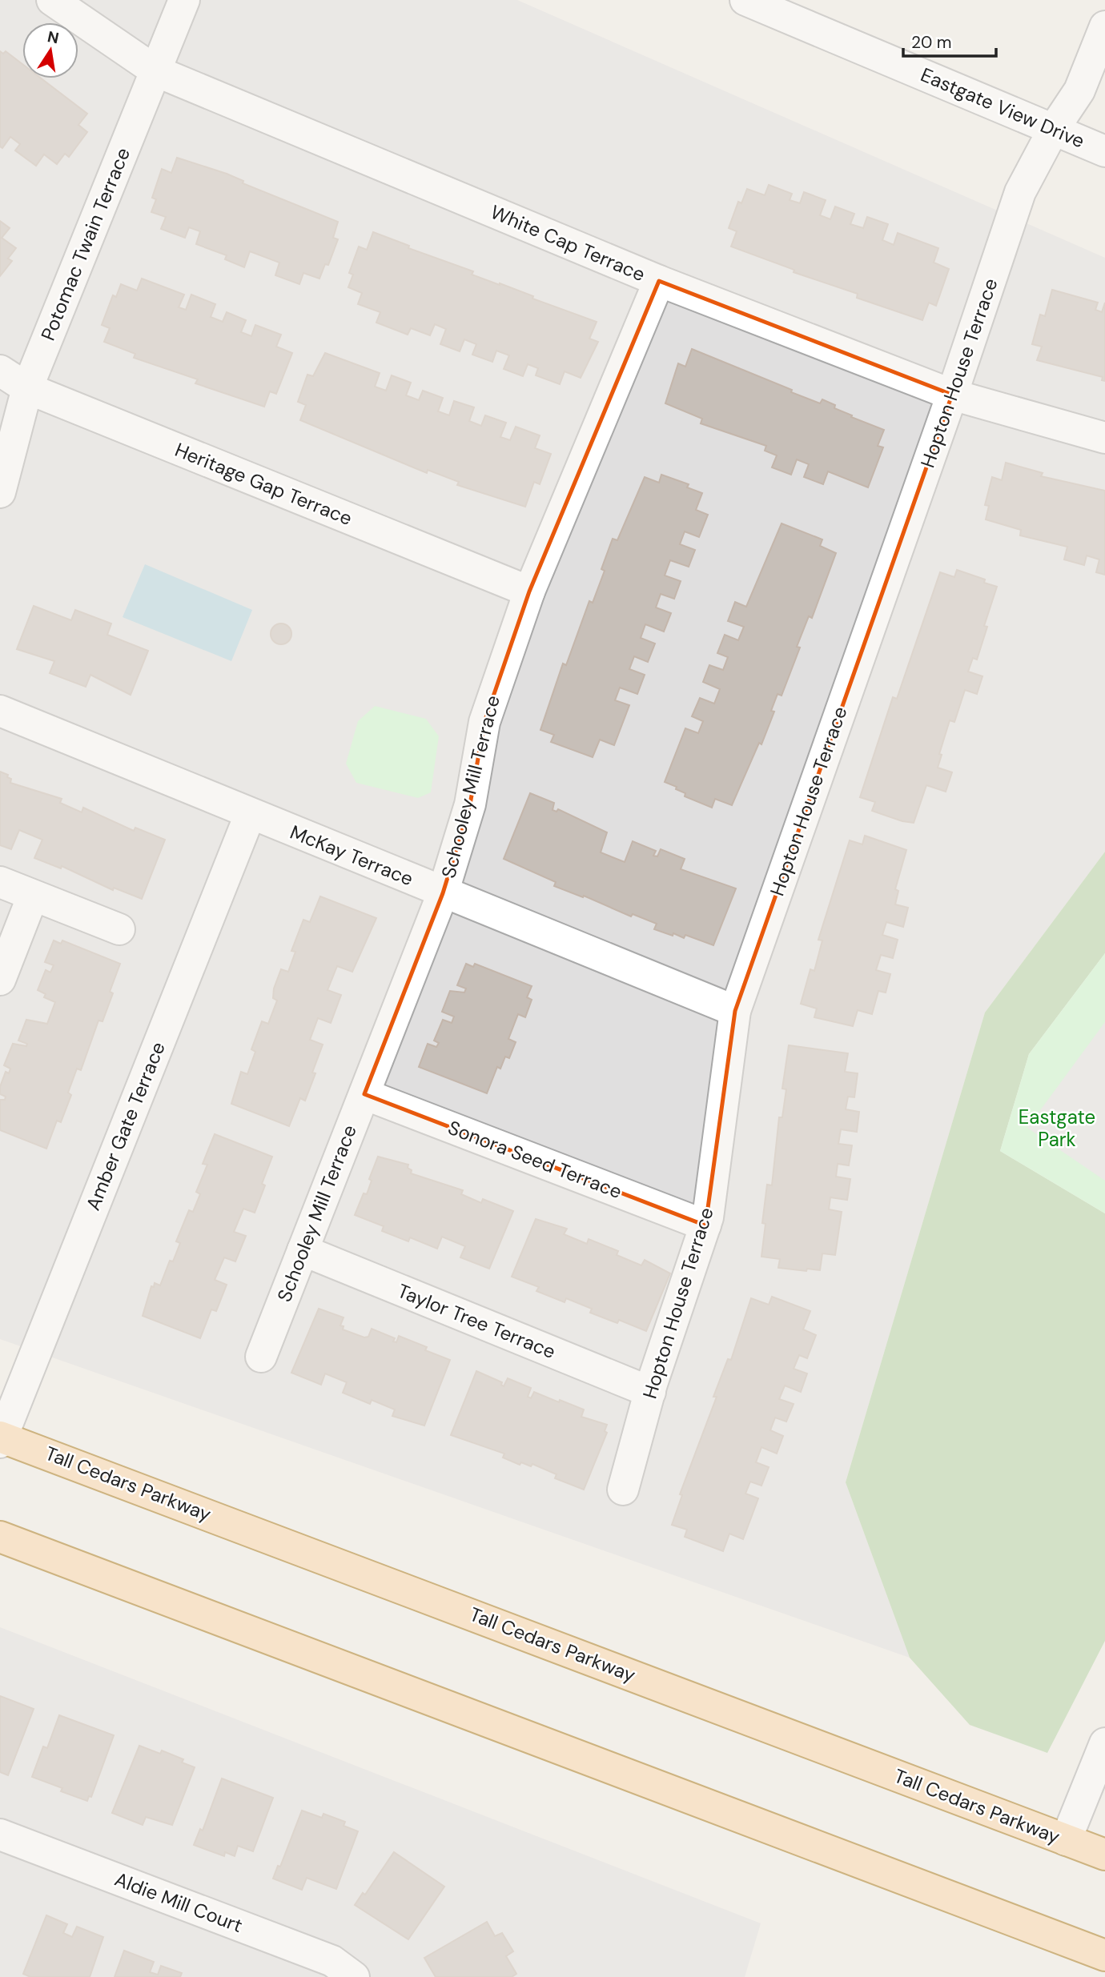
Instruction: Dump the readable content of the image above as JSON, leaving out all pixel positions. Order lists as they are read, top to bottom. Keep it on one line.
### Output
{"streets":{"main road":["Tall Cedars Parkway"],"street":["Eastgate View Drive","White Cap Terrace","Potomac Twain Terrace","Hopton House Terrace","Heritage Gap Terrace","Schooley Mill Terrace","McKay Terrace","Amber Gate Terrace","Sonora Seed Terrace","Taylor Tree Terrace","Aldie Mill Court"]},"crossings":[["Eastgate View Drive","Hopton House Terrace"],["White Cap Terrace","Potomac Twain Terrace"],["White Cap Terrace","Hopton House Terrace"],["White Cap Terrace","Schooley Mill Terrace"],["Potomac Twain Terrace","Heritage Gap Terrace"],["Hopton House Terrace","McKay Terrace"],["Hopton House Terrace","Sonora Seed Terrace"],["Hopton House Terrace","Taylor Tree Terrace"],["Heritage Gap Terrace","Schooley Mill Terrace"],["Schooley Mill Terrace","McKay Terrace"],["Schooley Mill Terrace","Sonora Seed Terrace"],["Schooley Mill Terrace","Taylor Tree Terrace"],["McKay Terrace","Amber Gate Terrace"],["Amber Gate Terrace","Tall Cedars Parkway"]],"parks":["Eastgate Park"],"scale_bar":"20 m","north":"top"}
